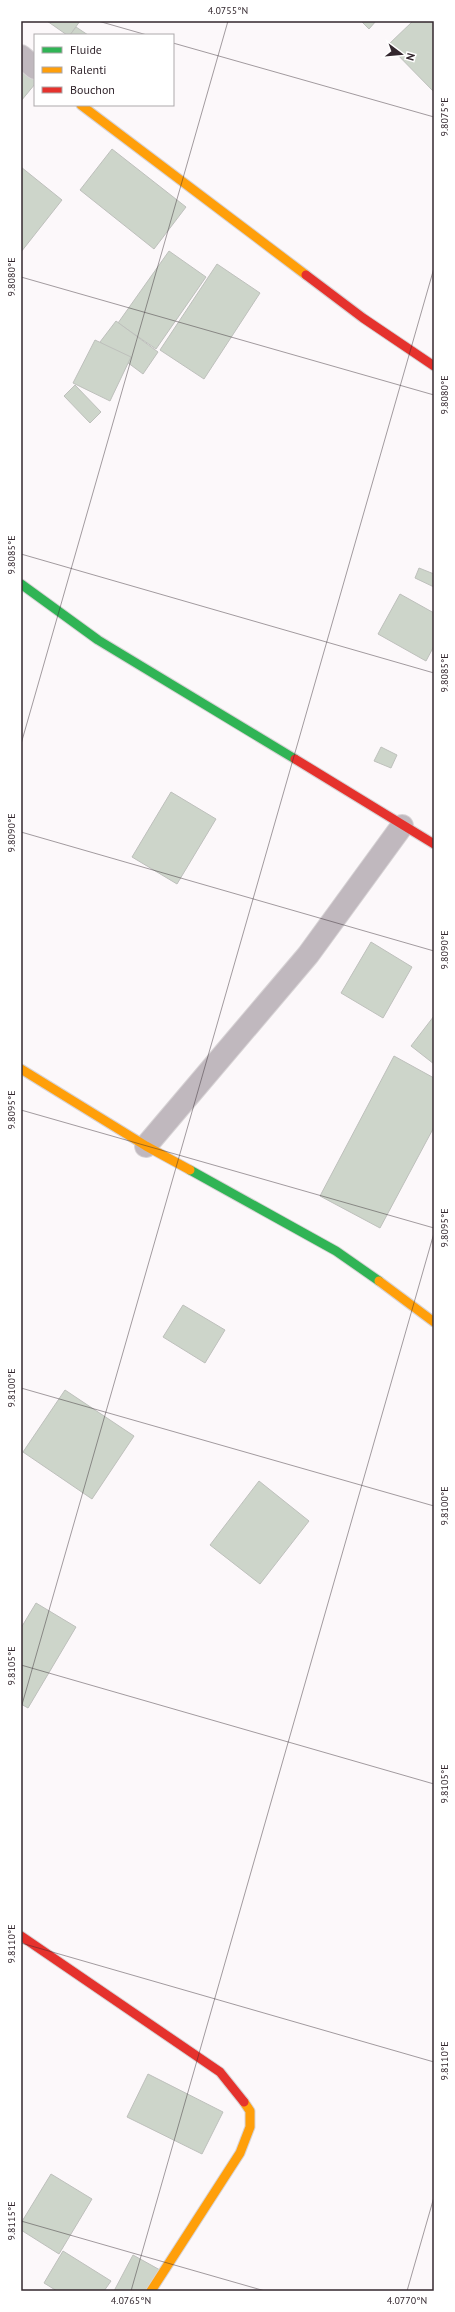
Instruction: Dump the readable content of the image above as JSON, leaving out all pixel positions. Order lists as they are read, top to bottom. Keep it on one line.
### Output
{"legend":["Fluide","Ralenti","Bouchon"],"north":"right","coordinates":["4.0755°N","9.8075°E","9.8080°E","9.8085°E","9.8090°E","9.8095°E","9.8100°E","9.8105°E","9.8110°E","9.8115°E","4.0765°N","4.0770°N"]}
